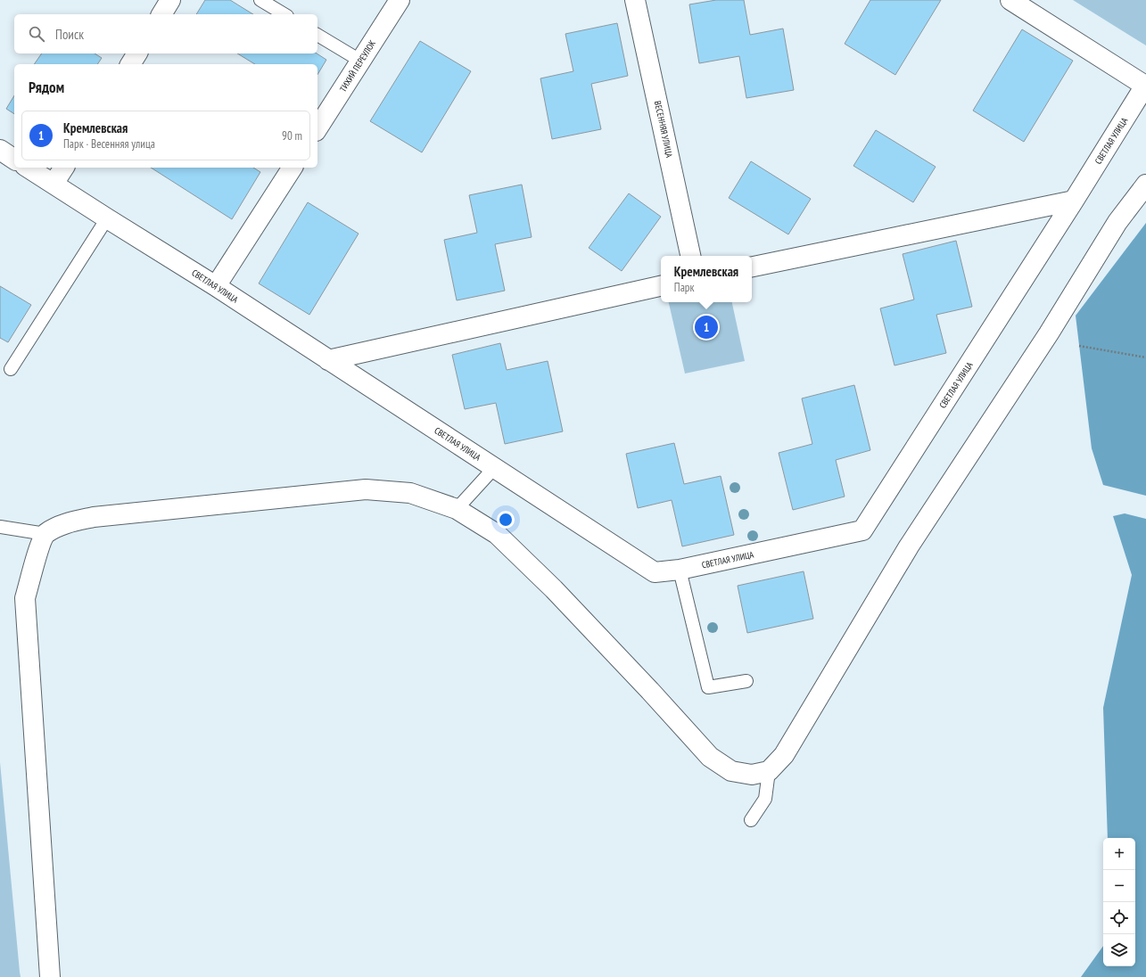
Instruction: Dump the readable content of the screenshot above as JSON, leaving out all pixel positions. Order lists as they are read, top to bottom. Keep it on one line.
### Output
{"streets":{"street":["ТИХИЙ ПЕРЕУЛОК","ВЕСЕННЯЯ УЛИЦА","СВЕТЛАЯ УЛИЦА"]},"page":{"search":"Поиск","heading":"Рядом","list":[{"mark":"1","name":"Кремлевская","note":"Парк · Весенняя улица","value":"90 m"}],"popup":["Кремлевская","Парк"],"pins":"1","map_buttons":["+","−"]}}
